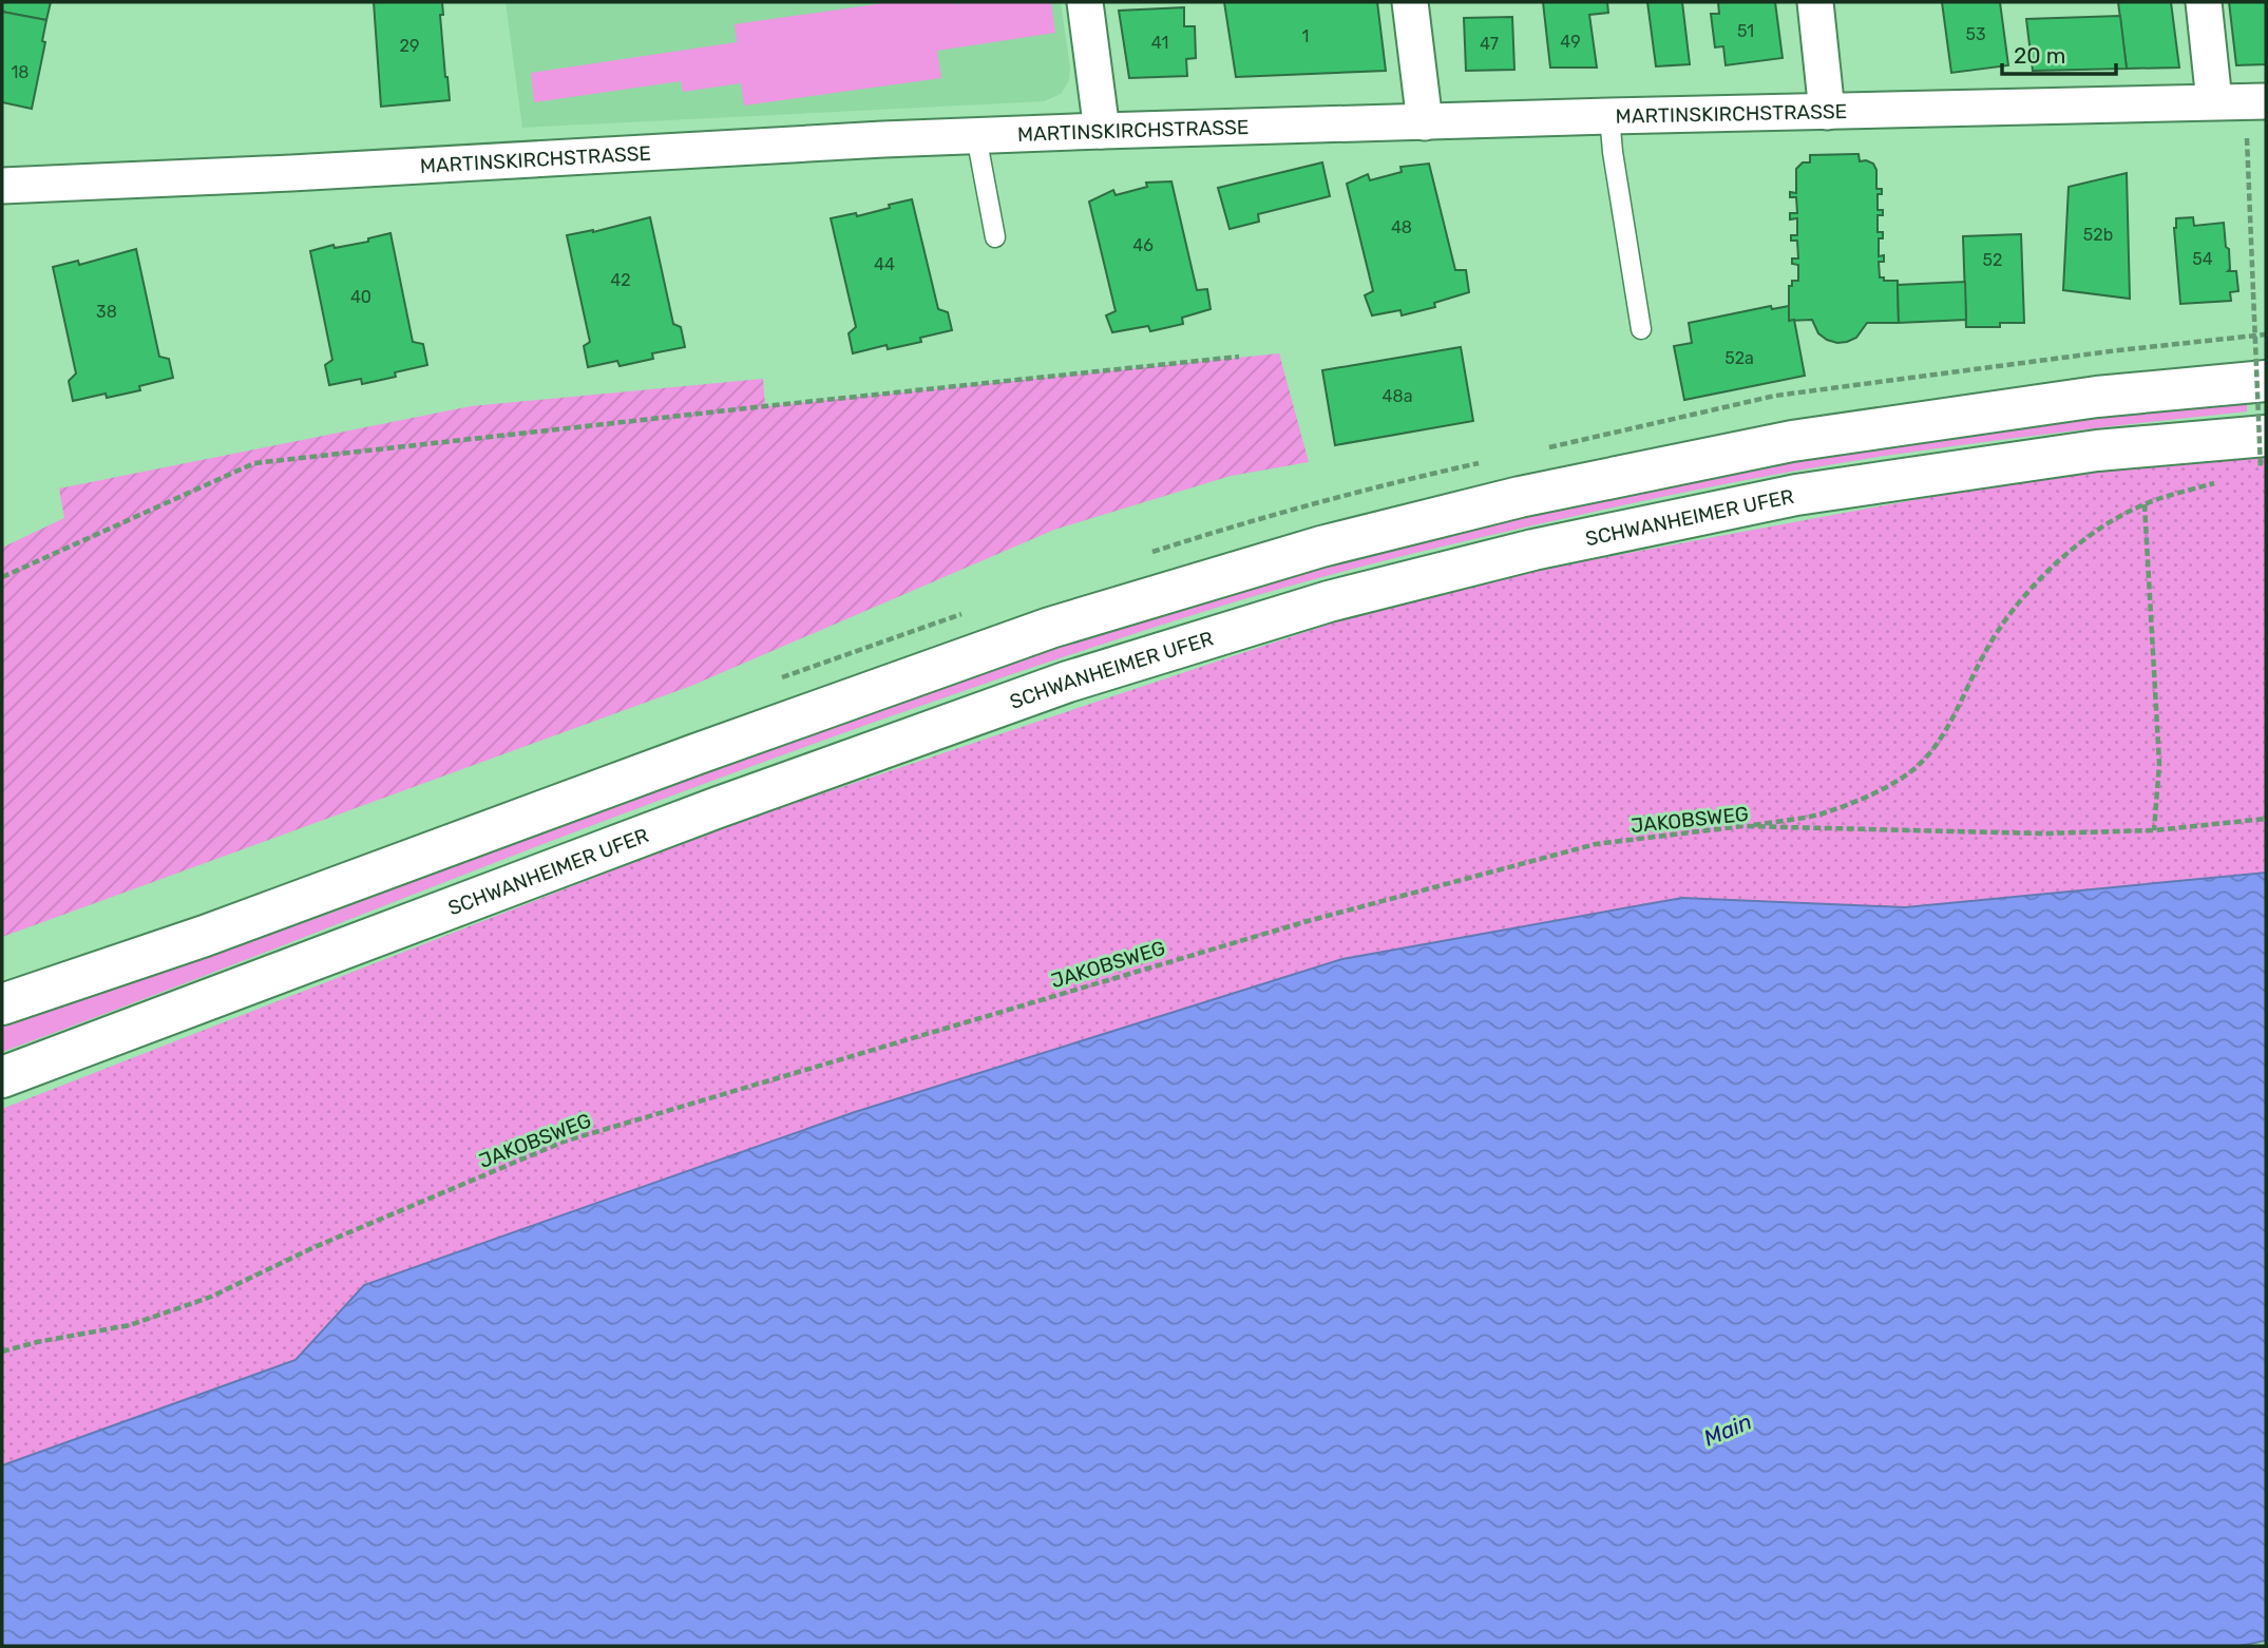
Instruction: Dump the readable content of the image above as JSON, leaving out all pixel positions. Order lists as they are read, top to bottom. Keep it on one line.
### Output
{"streets":{"main road":["SCHWANHEIMER UFER"],"street":["MARTINSKIRCHSTRASSE"],"path":["JAKOBSWEG"]},"water":["Main"],"house_numbers":["51","53","1","49","41","47","29","18","48","52b","46","54","52","44","42","40","38","52a","48a"],"scale_bar":"20 m"}
